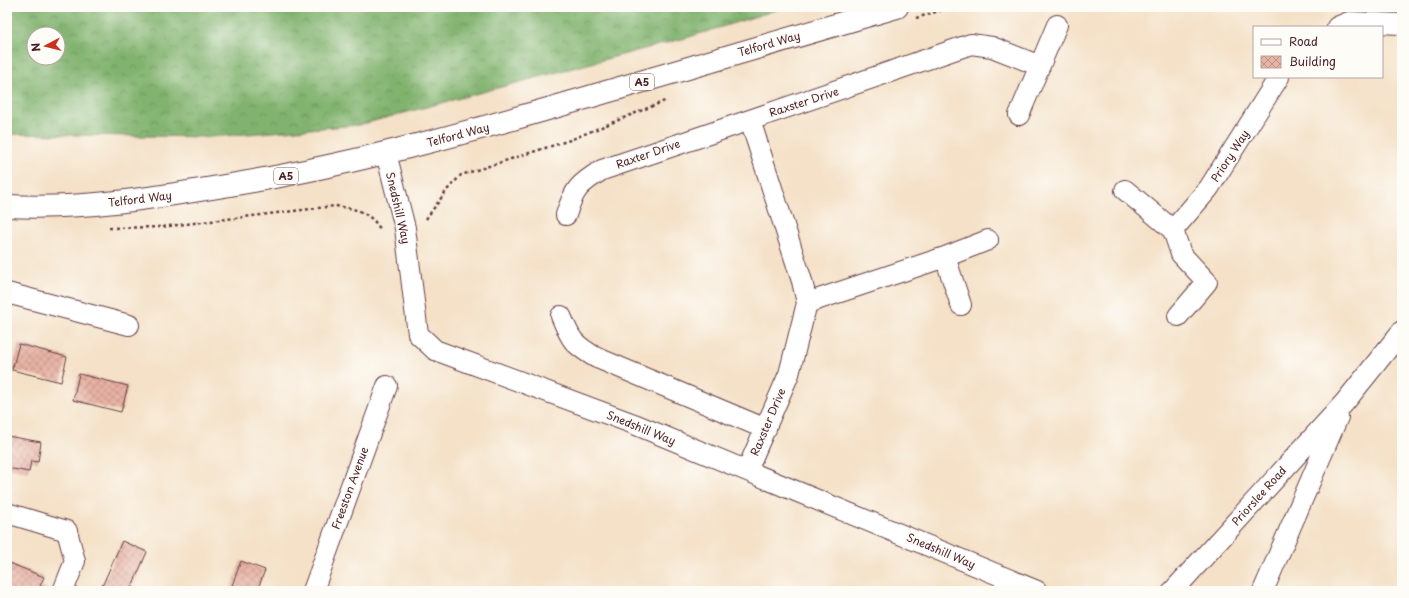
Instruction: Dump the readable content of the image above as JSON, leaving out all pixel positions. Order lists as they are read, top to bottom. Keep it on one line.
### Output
{"streets":{"main road":["Telford Way","A5"],"street":["Raxster Drive","Raxter Drive","Priory Way","Snedshill Way","Freeston Avenue","Priorslee Road"]},"crossings":[["Telford Way","Snedshill Way"],["Raxster Drive","Raxter Drive"],["Raxster Drive","Snedshill Way"]],"legend":["Road","Building"],"north":"left"}
